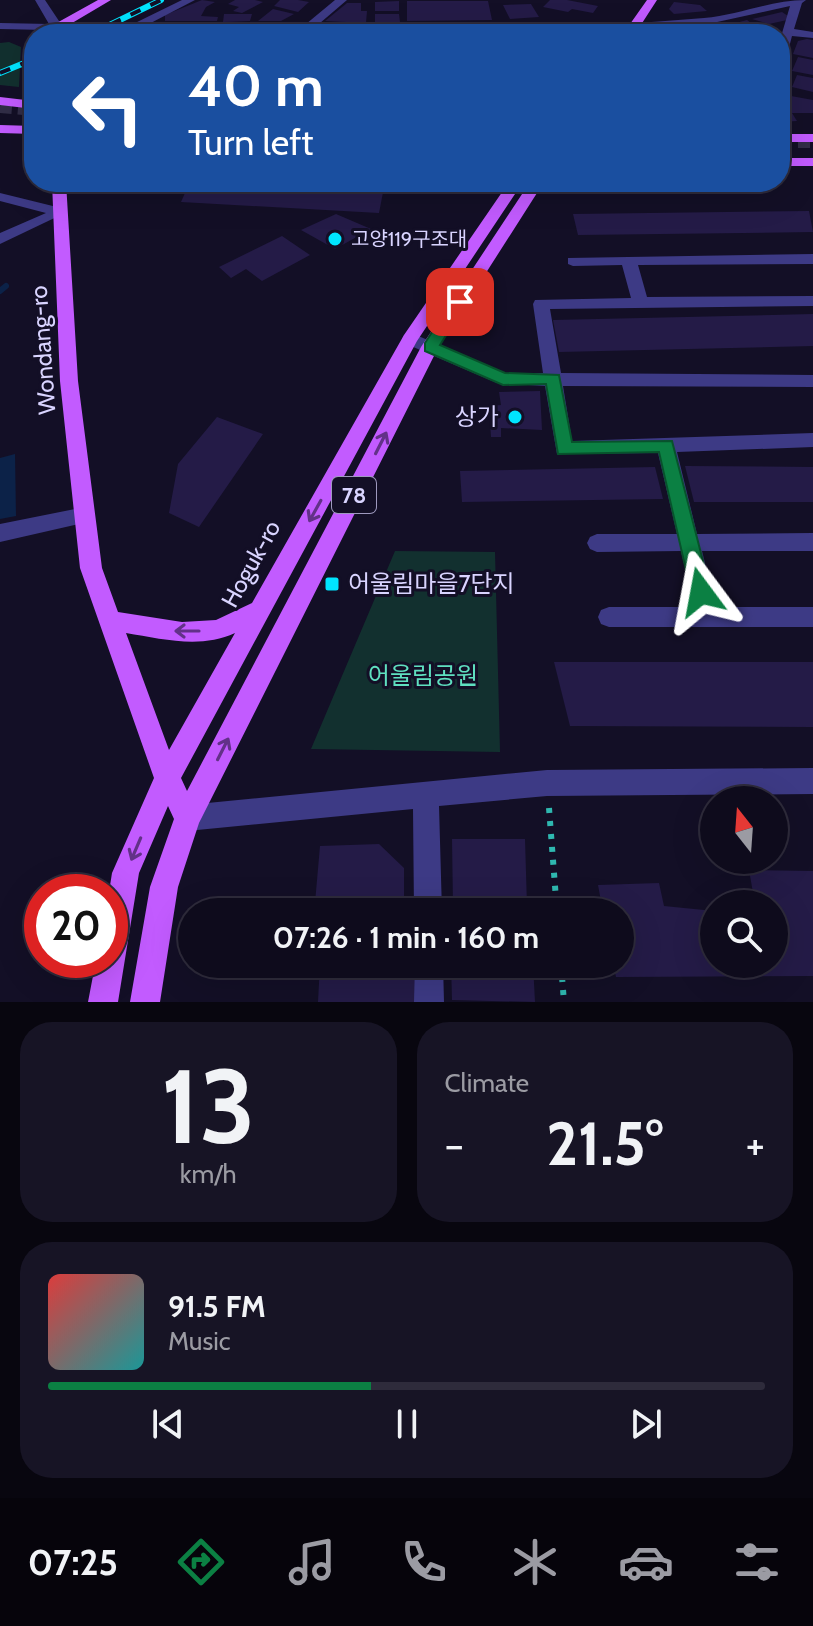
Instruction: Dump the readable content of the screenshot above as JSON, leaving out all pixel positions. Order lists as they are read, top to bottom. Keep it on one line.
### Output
{"streets":{"main road":["Wondang-ro","78","Hoguk-ro"]},"crossings":[["Wondang-ro","78"],["Wondang-ro","Hoguk-ro"]],"parks":["어울림공원"],"places":{"other":["고양119구조대","상가"],"transit":["어울림마을7단지"]},"north":"top","page":{"turn":["40 m","Turn left"],"limit":"20","trip":"07:26 · 1 min · 160 m","tile":[["13","km/h"],"Climate"],"heat":["−","21.5°","+"],"song":["91.5 FM","Music"],"tabs":"07:25"}}
